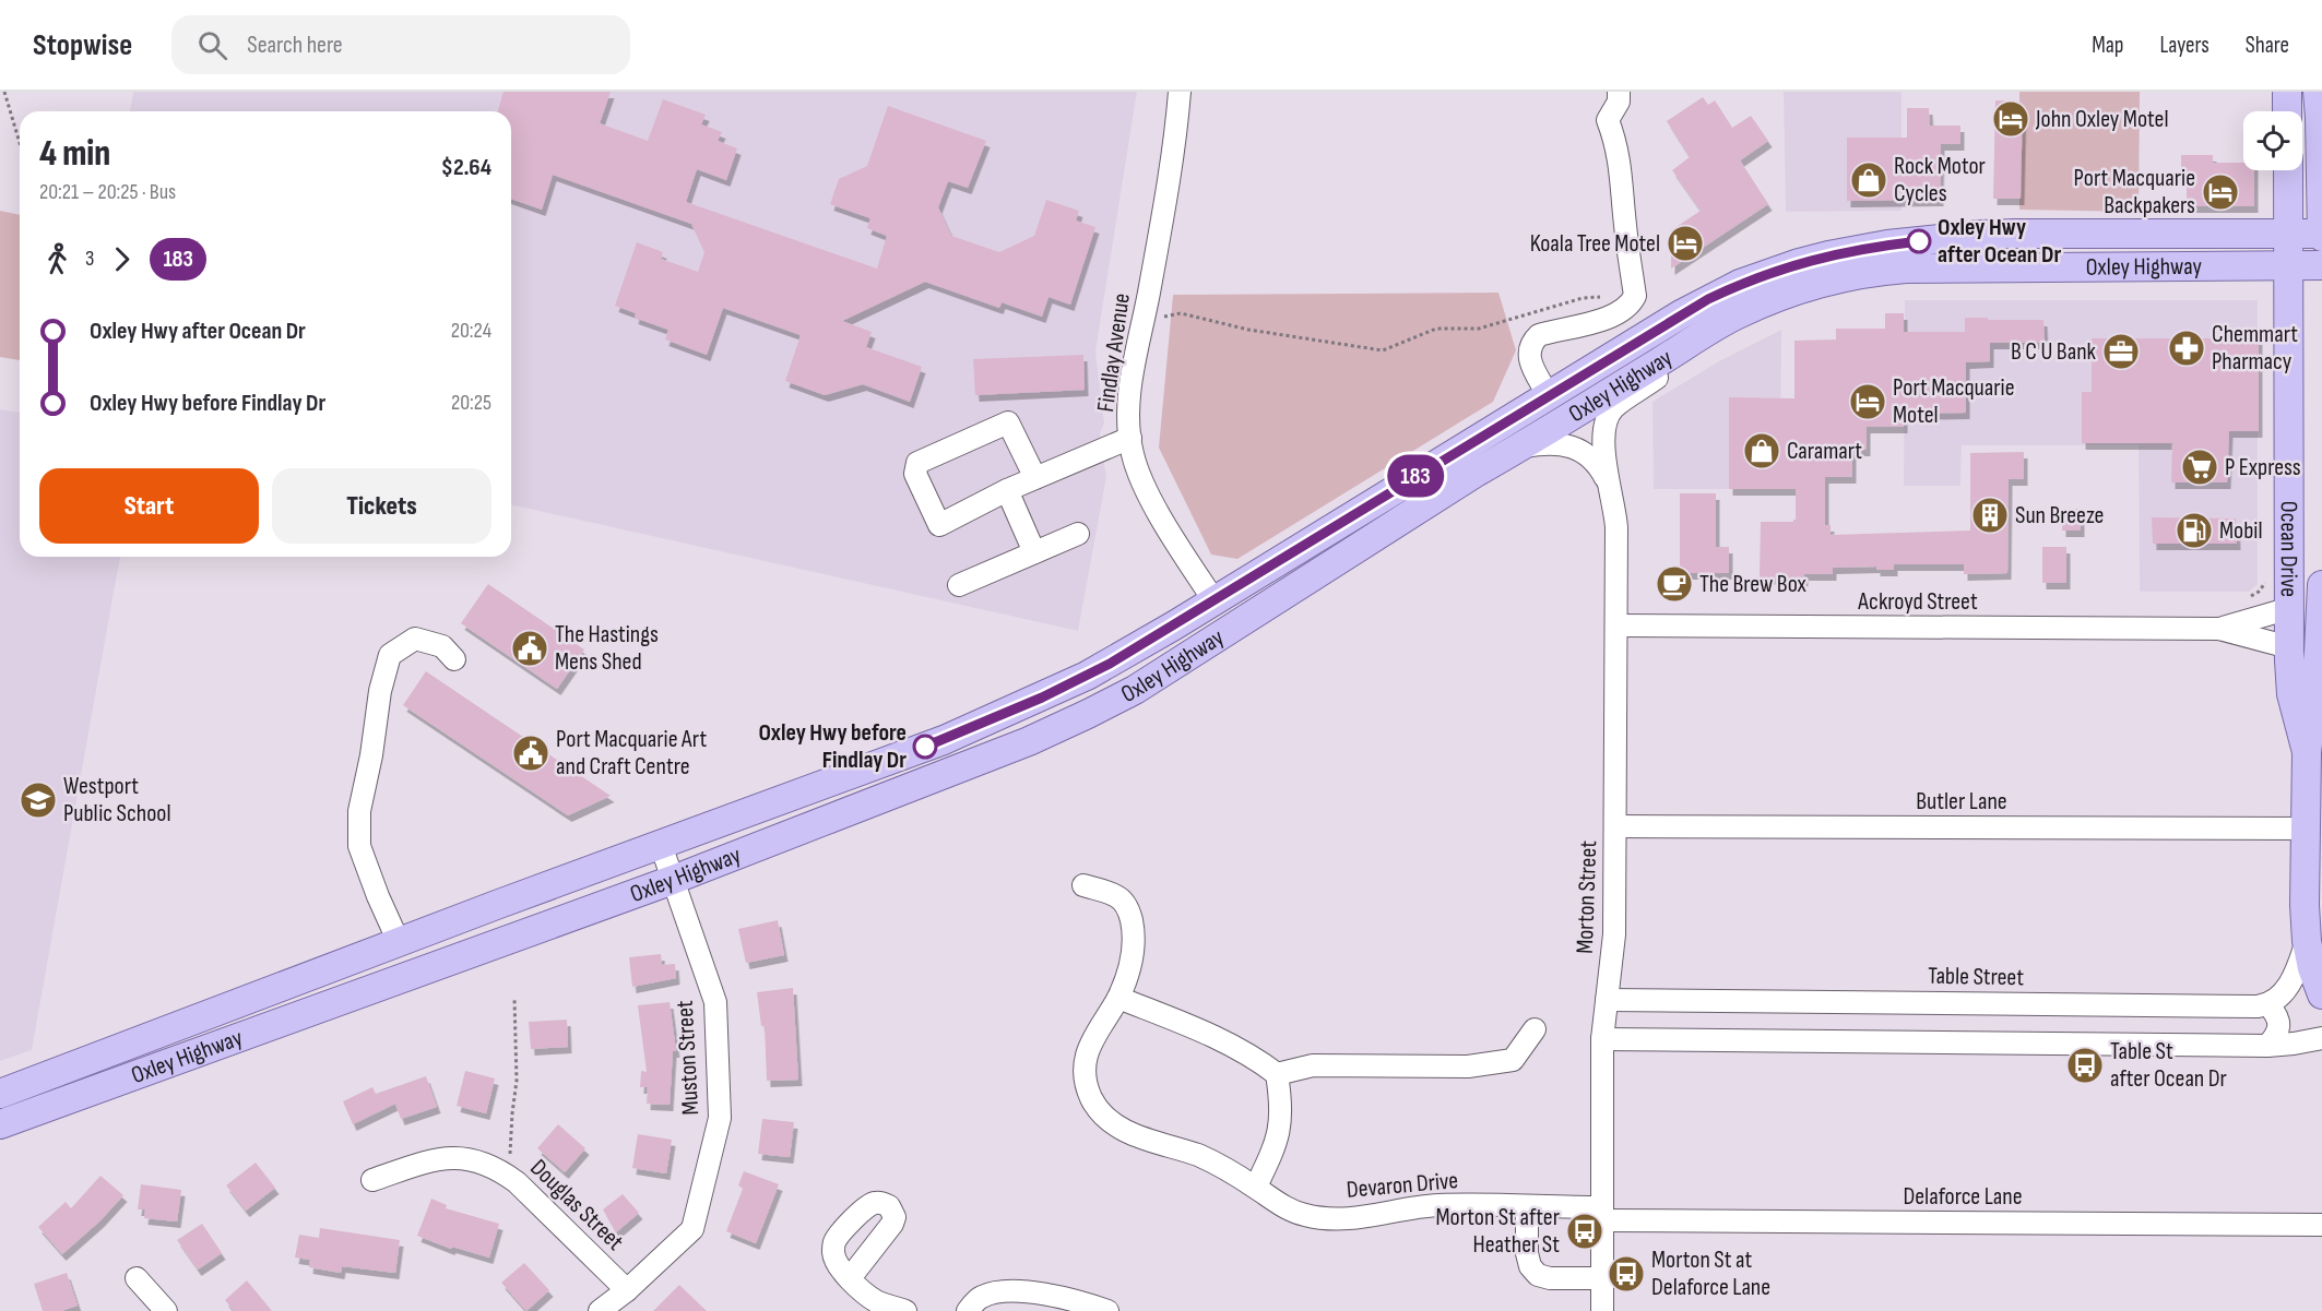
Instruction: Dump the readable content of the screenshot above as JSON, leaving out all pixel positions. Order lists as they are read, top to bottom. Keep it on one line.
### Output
{"streets":{"main road":["Oxley Highway","Ocean Drive"],"street":["Findlay Avenue","Ackroyd Street","Butler Lane","Morton Street","Table Street","Muston Street","Devaron Drive","Delaforce Lane","Douglas Street"]},"crossings":[["Oxley Highway","Findlay Avenue"],["Oxley Highway","Ocean Drive"],["Oxley Highway","Morton Street"],["Oxley Highway","Muston Street"],["Ocean Drive","Ackroyd Street"],["Ocean Drive","Butler Lane"],["Ackroyd Street","Morton Street"],["Butler Lane","Morton Street"],["Morton Street","Table Street"],["Morton Street","Devaron Drive"],["Morton Street","Delaforce Lane"],["Muston Street","Douglas Street"],["Devaron Drive","Delaforce Lane"]],"places":{"hotel":["John Oxley Motel","Port Macquarie Backpakers","Koala Tree Motel","Port Macquarie Motel"],"shop":["Rock Motor Cycles","Caramart"],"other":["Oxley Hwy after Ocean Dr","Oxley Hwy before Findlay Dr"],"pharmacy":["Chemmart Pharmacy"],"office":["B C U Bank"],"supermarket":["P Express"],"building":["Sun Breeze"],"fuel station":["Mobil"],"cafe":["The Brew Box"],"public building":["The Hastings Mens Shed","Port Macquarie Art and Craft Centre"],"school or university":["Westport Public School"],"bus stop":["Table St after Ocean Dr","Morton St after Heather St","Morton St at Delaforce Lane"]},"lines":["bus line 183"],"page":{"header":"Stopwise","search":"Search here","nav":["Map","Layers","Share"],"on_map":"183","heading":["4 min","20:21 – 20:25 · Bus","$2.64"],"legs":["3","183"],"list":[{"name":"Oxley Hwy after Ocean Dr","value":"20:24"},{"name":"Oxley Hwy before Findlay Dr","value":"20:25"}],"buttons":["Start","Tickets"]}}
